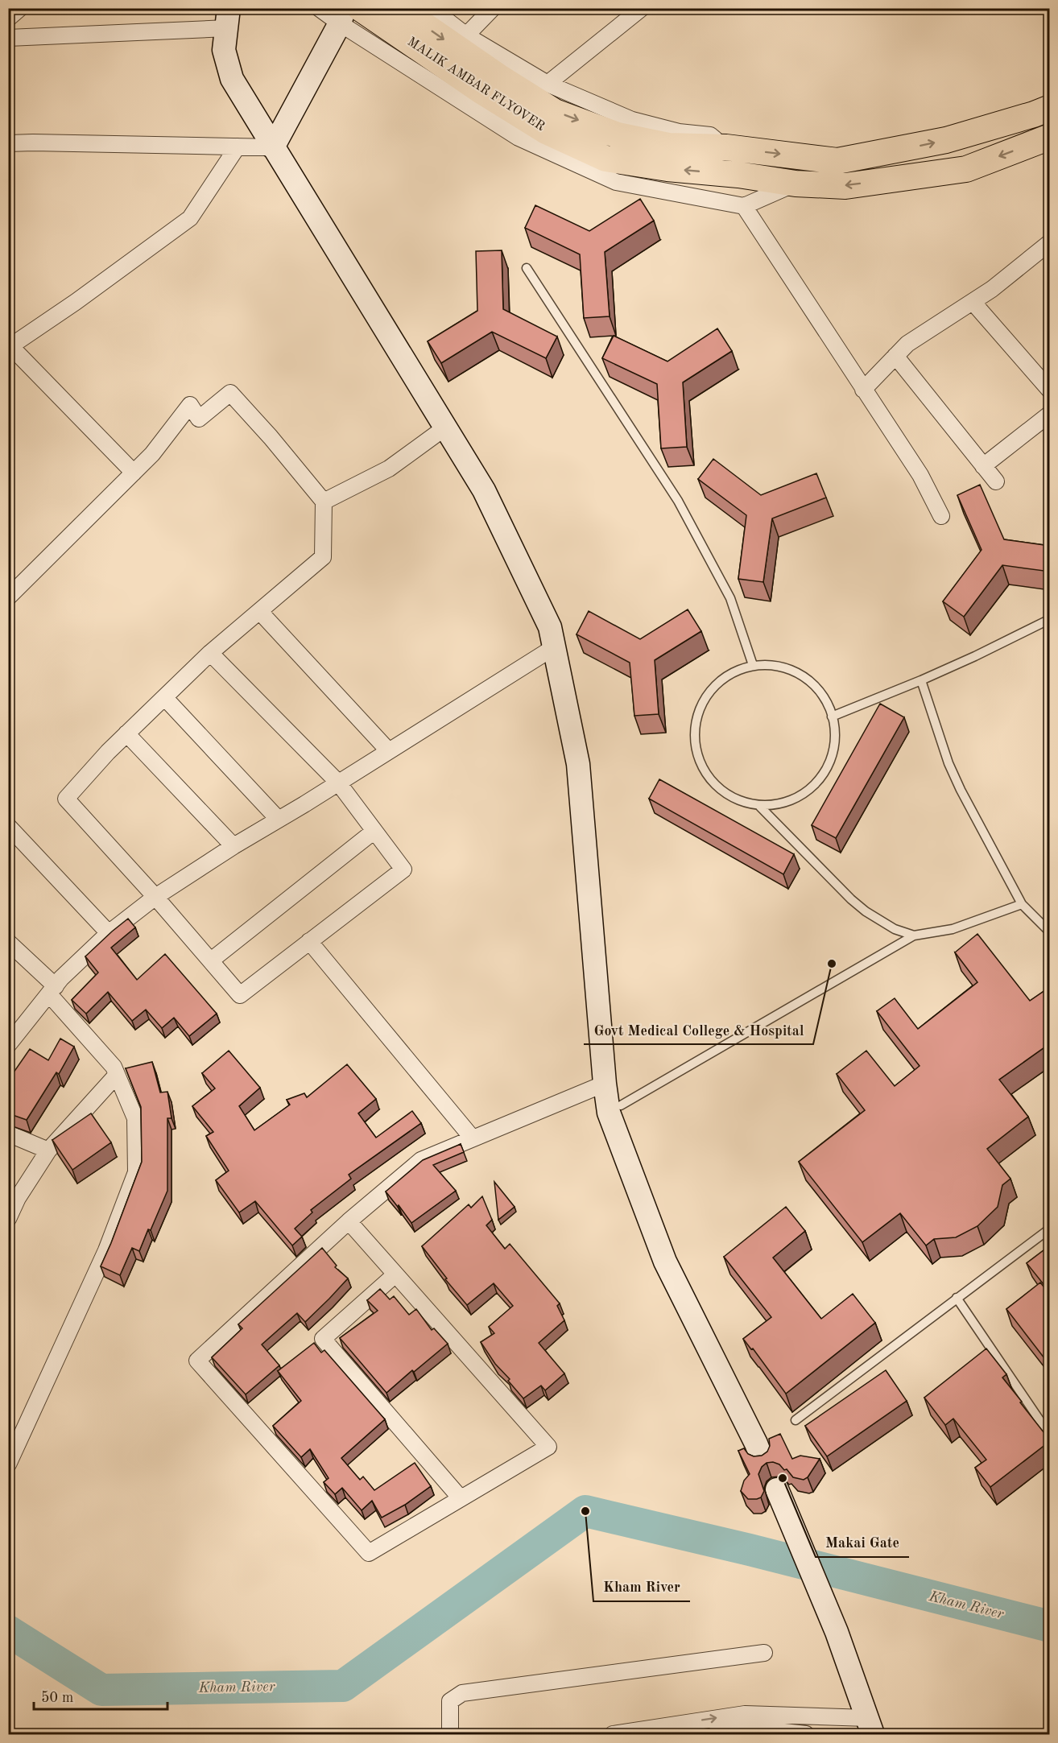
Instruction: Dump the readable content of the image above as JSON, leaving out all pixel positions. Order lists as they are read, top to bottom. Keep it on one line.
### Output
{"streets":{"main road":["MALIK AMBAR FLYOVER"]},"water":["Kham River"],"places":["Govt Medical College & Hospital","Makai Gate","Kham River"],"scale_bar":"50 m"}
